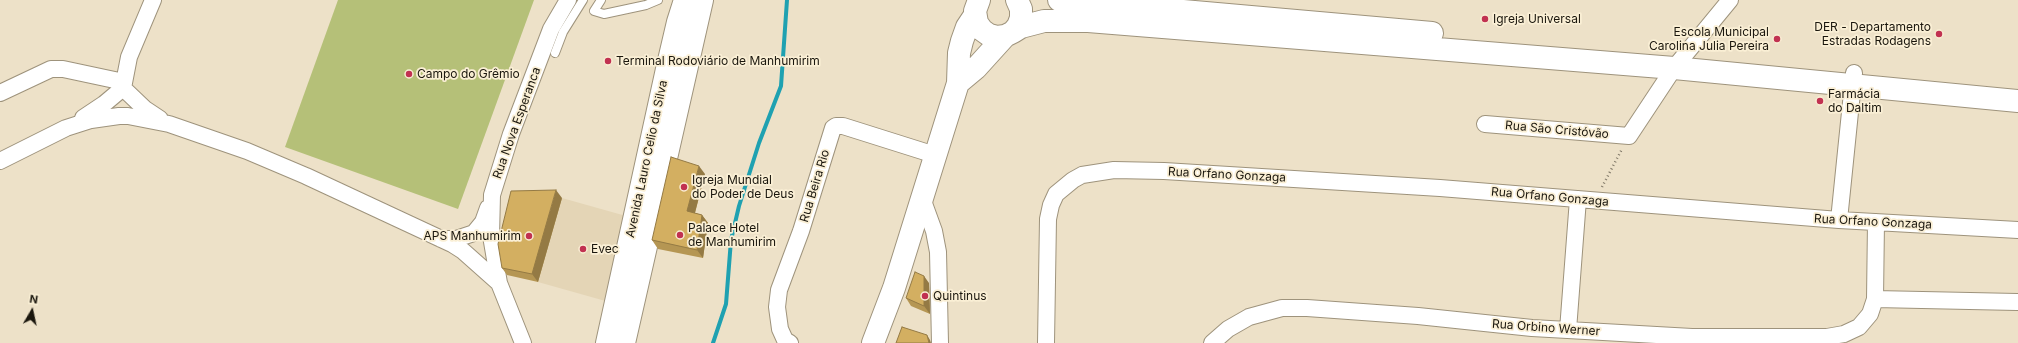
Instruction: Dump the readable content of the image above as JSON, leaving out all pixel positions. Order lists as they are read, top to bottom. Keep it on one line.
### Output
{"streets":{"street":["Rua Nova Esperanca","Rua São Cristóvão","Avenida Lauro Celio da Silva","Rua Orfano Gonzaga","Rua Beira Rio","Rua Orbino Werner"]},"places":["Igreja Universal","DER - Departamento Estradas Rodagens","Escola Municipal Carolina Julia Pereira","Terminal Rodoviário de Manhumirim","Campo do Grêmio","Farmácia do Daltim","Igreja Mundial do Poder de Deus","Palace Hotel de Manhumirim","APS Manhumirim","Evec","Quintinus"],"north":"top"}
